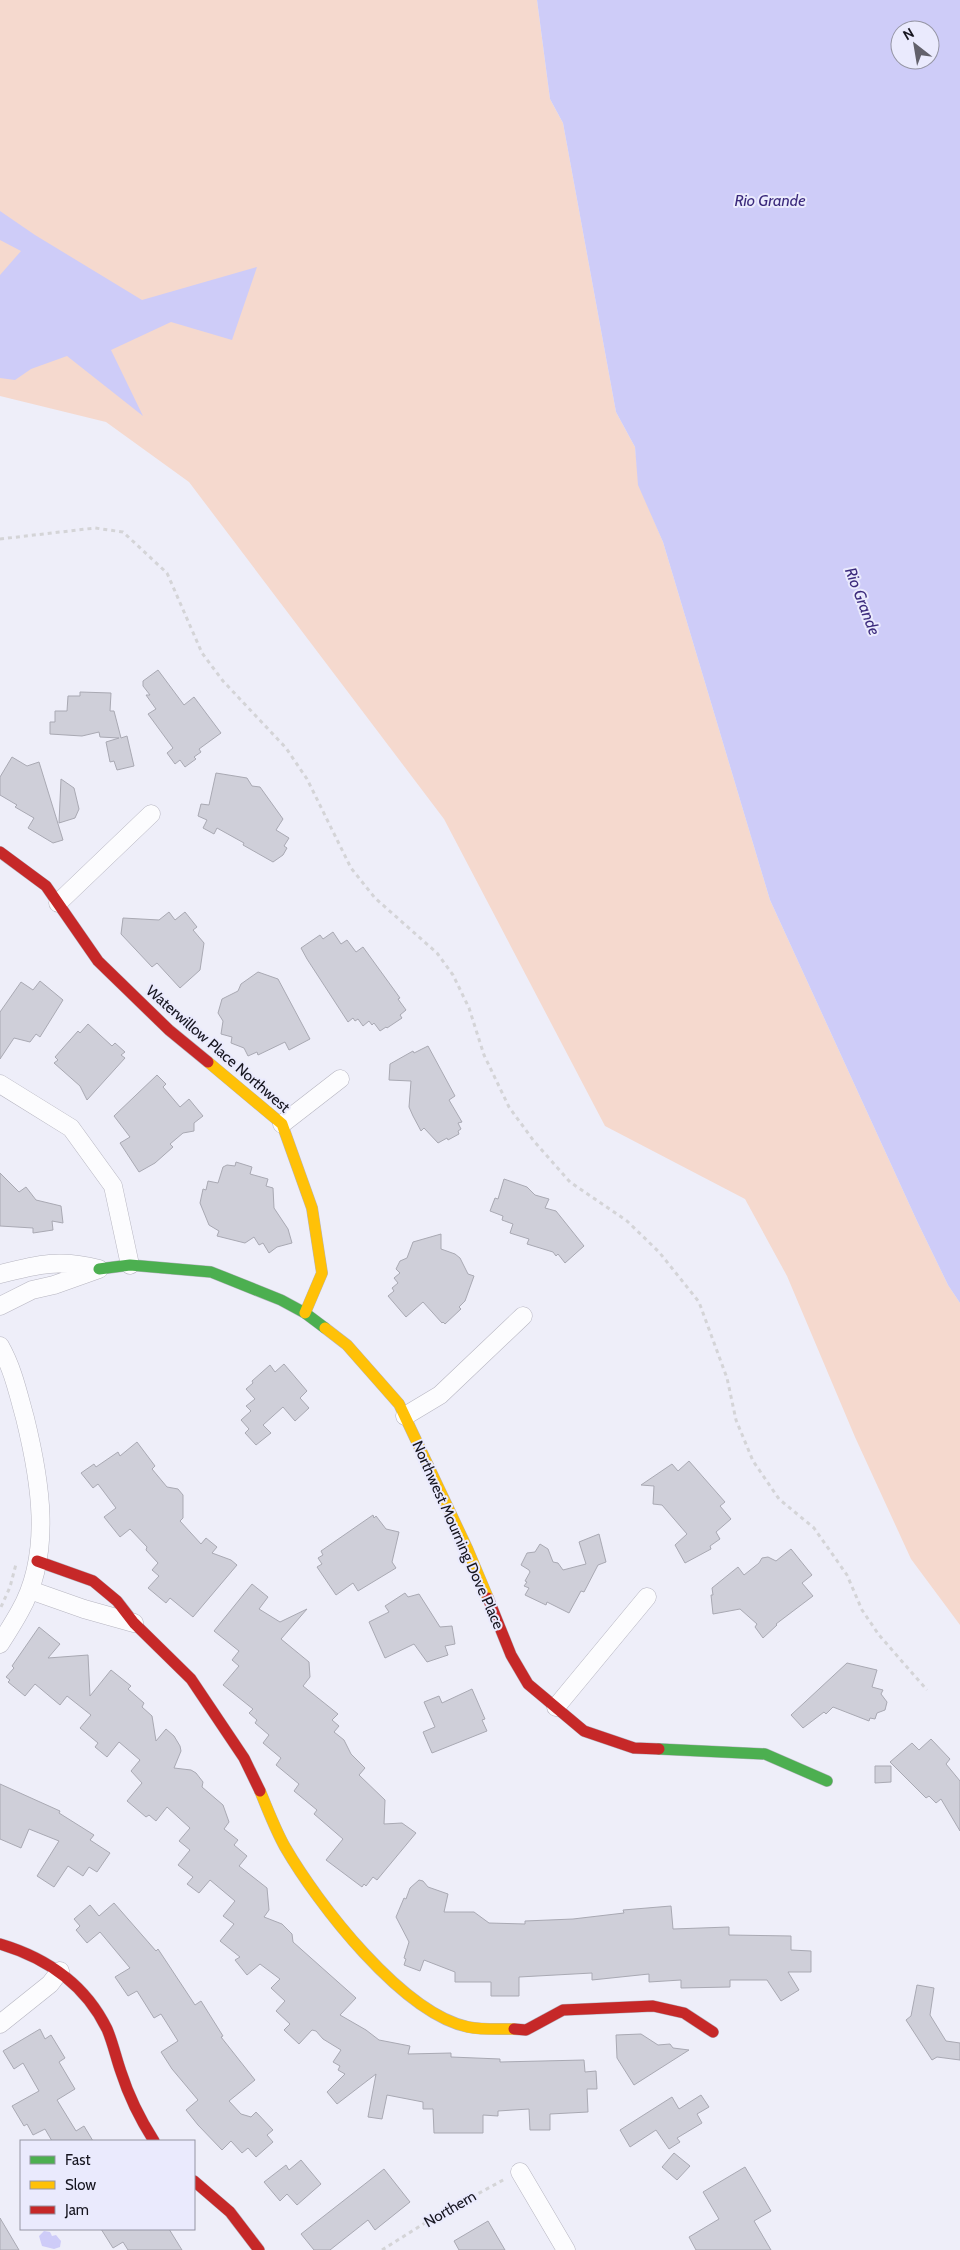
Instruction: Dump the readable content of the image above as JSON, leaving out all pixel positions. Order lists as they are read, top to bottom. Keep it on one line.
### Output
{"streets":{"street":["Waterwillow Place Northwest","Northwest Mourning Dove Place"],"path":["Northern"]},"crossings":[["Waterwillow Place Northwest","Northwest Mourning Dove Place"]],"water":["Rio Grande"],"legend":["Fast","Slow","Jam"],"north":"top left"}
